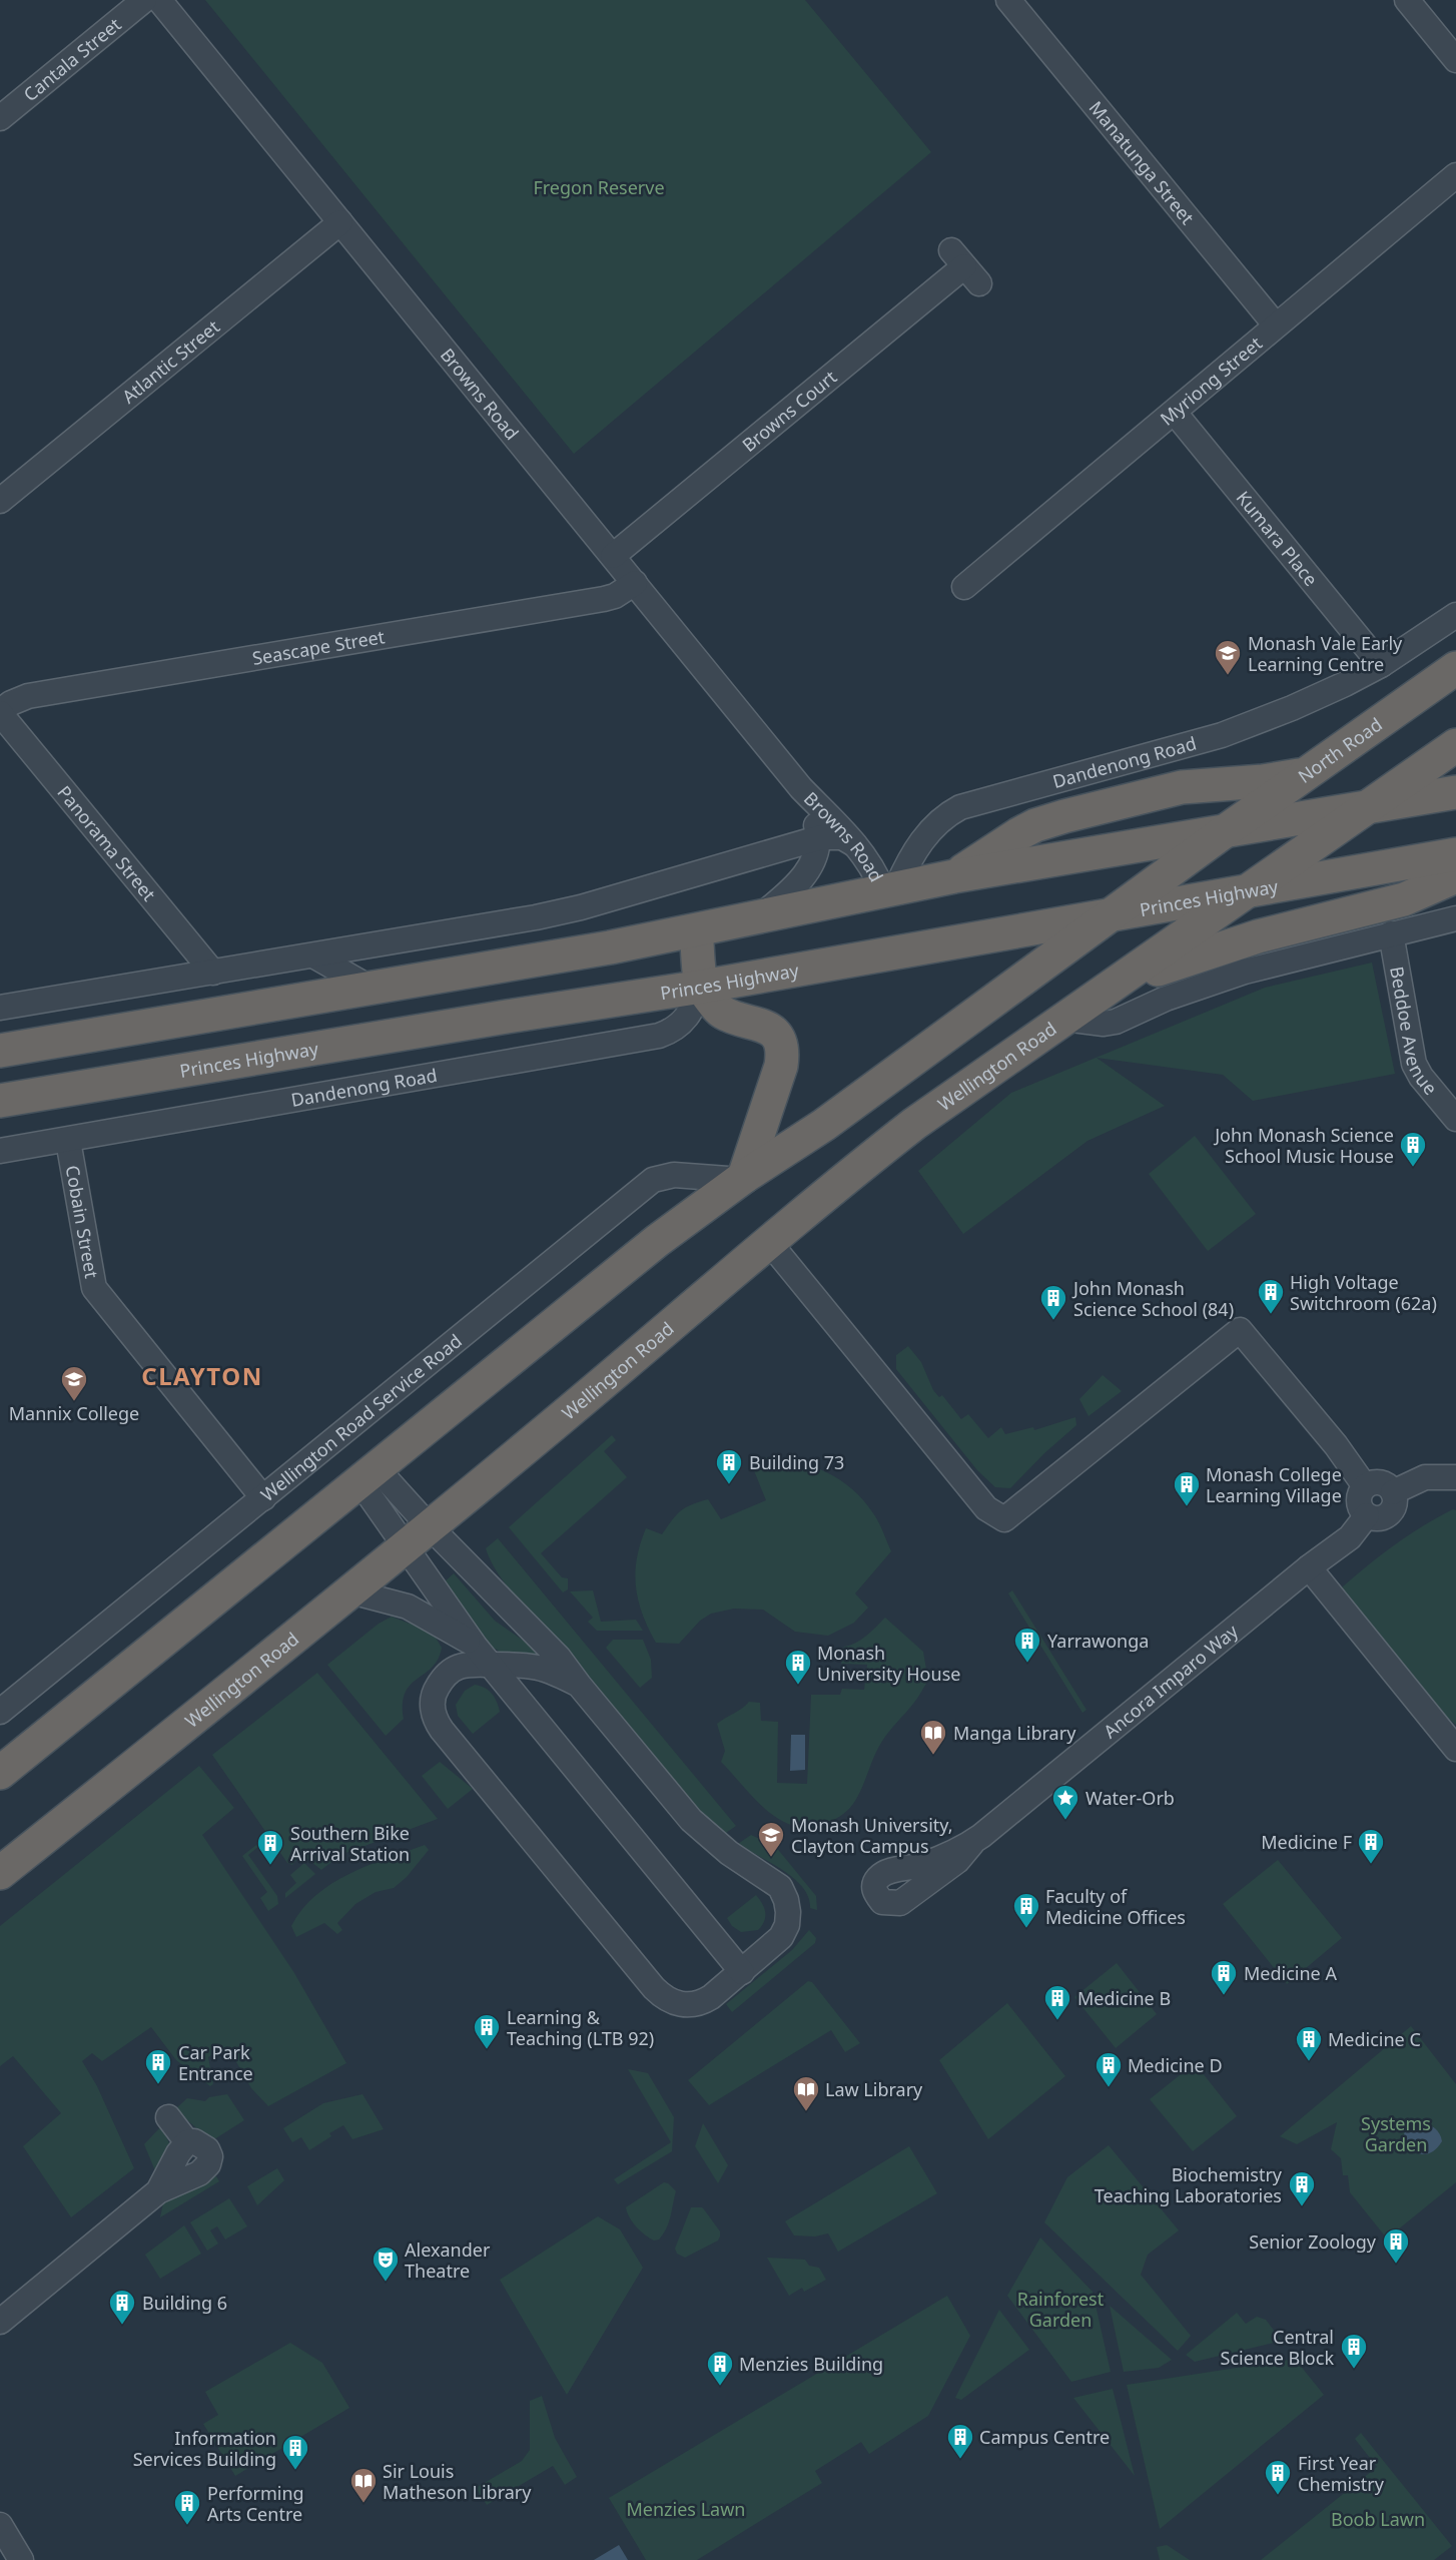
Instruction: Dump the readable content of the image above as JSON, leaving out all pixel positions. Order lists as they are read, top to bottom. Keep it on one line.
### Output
{"streets":{"highway":["North Road","Princes Highway","Wellington Road"],"street":["Cantala Street","Manatunga Street","Atlantic Street","Myriong Street","Browns Road","Browns Court","Kumara Place","Seascape Street","Dandenong Road","Panorama Street","Beddoe Avenue","Cobain Street","Wellington Road Service Road","Ancora Imparo Way"]},"crossings":[["Manatunga Street","Myriong Street"],["Atlantic Street","Browns Road"],["Myriong Street","Kumara Place"],["Browns Road","Browns Court"],["Browns Road","Seascape Street"],["Browns Road","Dandenong Road"],["Kumara Place","Dandenong Road"],["Seascape Street","Panorama Street"],["Dandenong Road","Princes Highway"],["Dandenong Road","Cobain Street"],["Princes Highway","Wellington Road"],["Cobain Street","Wellington Road Service Road"]],"districts":["CLAYTON"],"parks":["Fregon Reserve","Systems Garden","Rainforest Garden","Menzies Lawn","Boob Lawn"],"places":{"school or university":["Monash Vale Early Learning Centre","Mannix College","Monash University, Clayton Campus"],"building":["John Monash Science School Music House","High Voltage Switchroom (62a)","John Monash Science School (84)","Building 73","Monash College Learning Village","Yarrawonga","Monash University House","Medicine F","Southern Bike Arrival Station","Faculty of Medicine Offices","Medicine A","Medicine B","Learning & Teaching (LTB 92)","Medicine C","Car Park Entrance","Medicine D","Biochemistry Teaching Laboratories","Senior Zoology","Building 6","Central Science Block","Menzies Building","Campus Centre","Information Services Building","First Year Chemistry","Performing Arts Centre"],"library":["Manga Library","Law Library","Sir Louis Matheson Library"],"place":["Water-Orb"],"theatre":["Alexander Theatre"]}}
